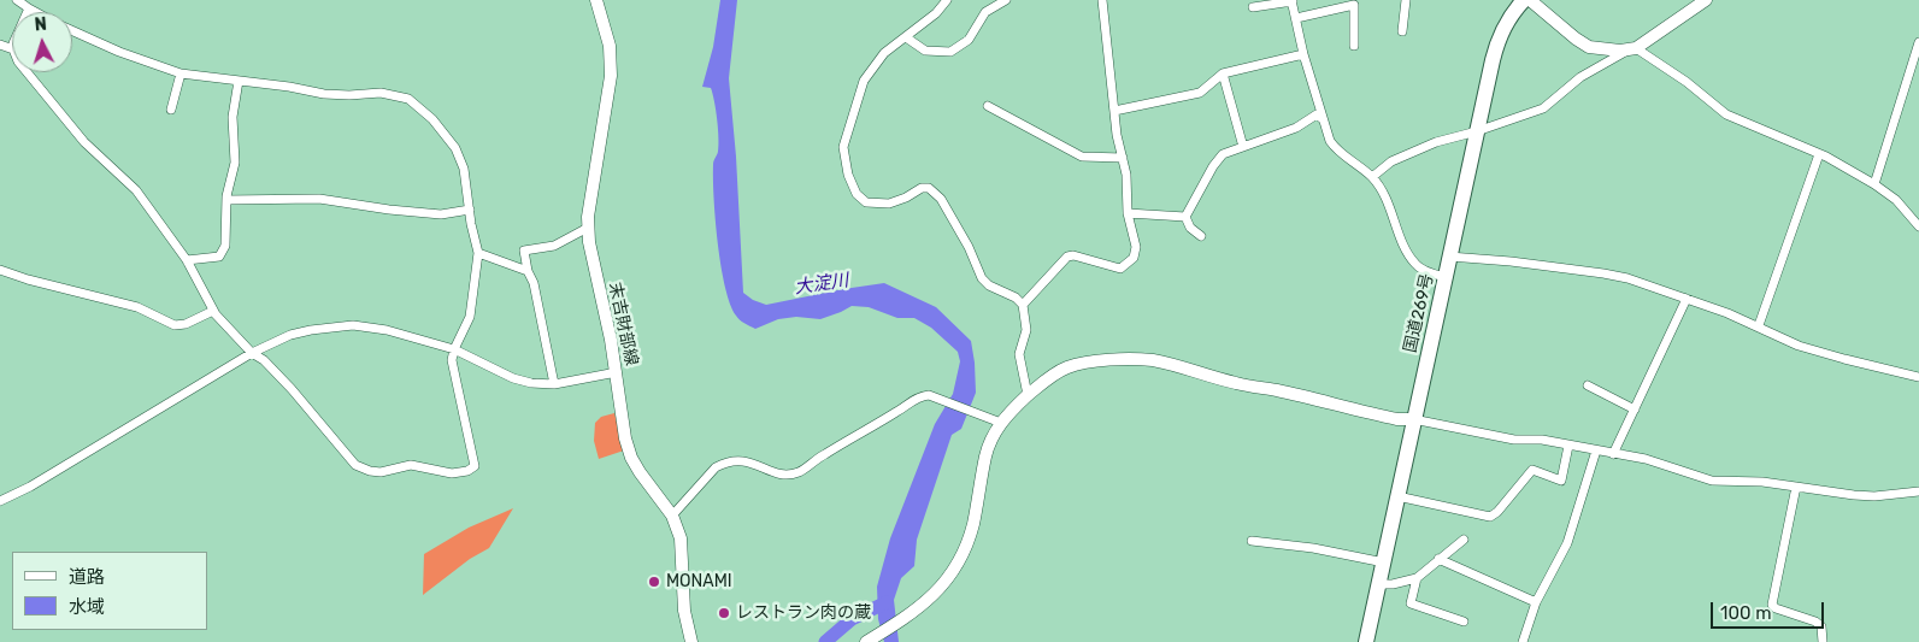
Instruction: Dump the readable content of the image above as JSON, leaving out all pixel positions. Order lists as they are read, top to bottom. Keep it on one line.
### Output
{"streets":{"highway":["国道269号"],"street":["末吉財部線"]},"water":["大淀川"],"places":["MONAMI","レストラン肉の蔵"],"legend":["道路","水域"],"scale_bar":"100 m","north":"top"}
